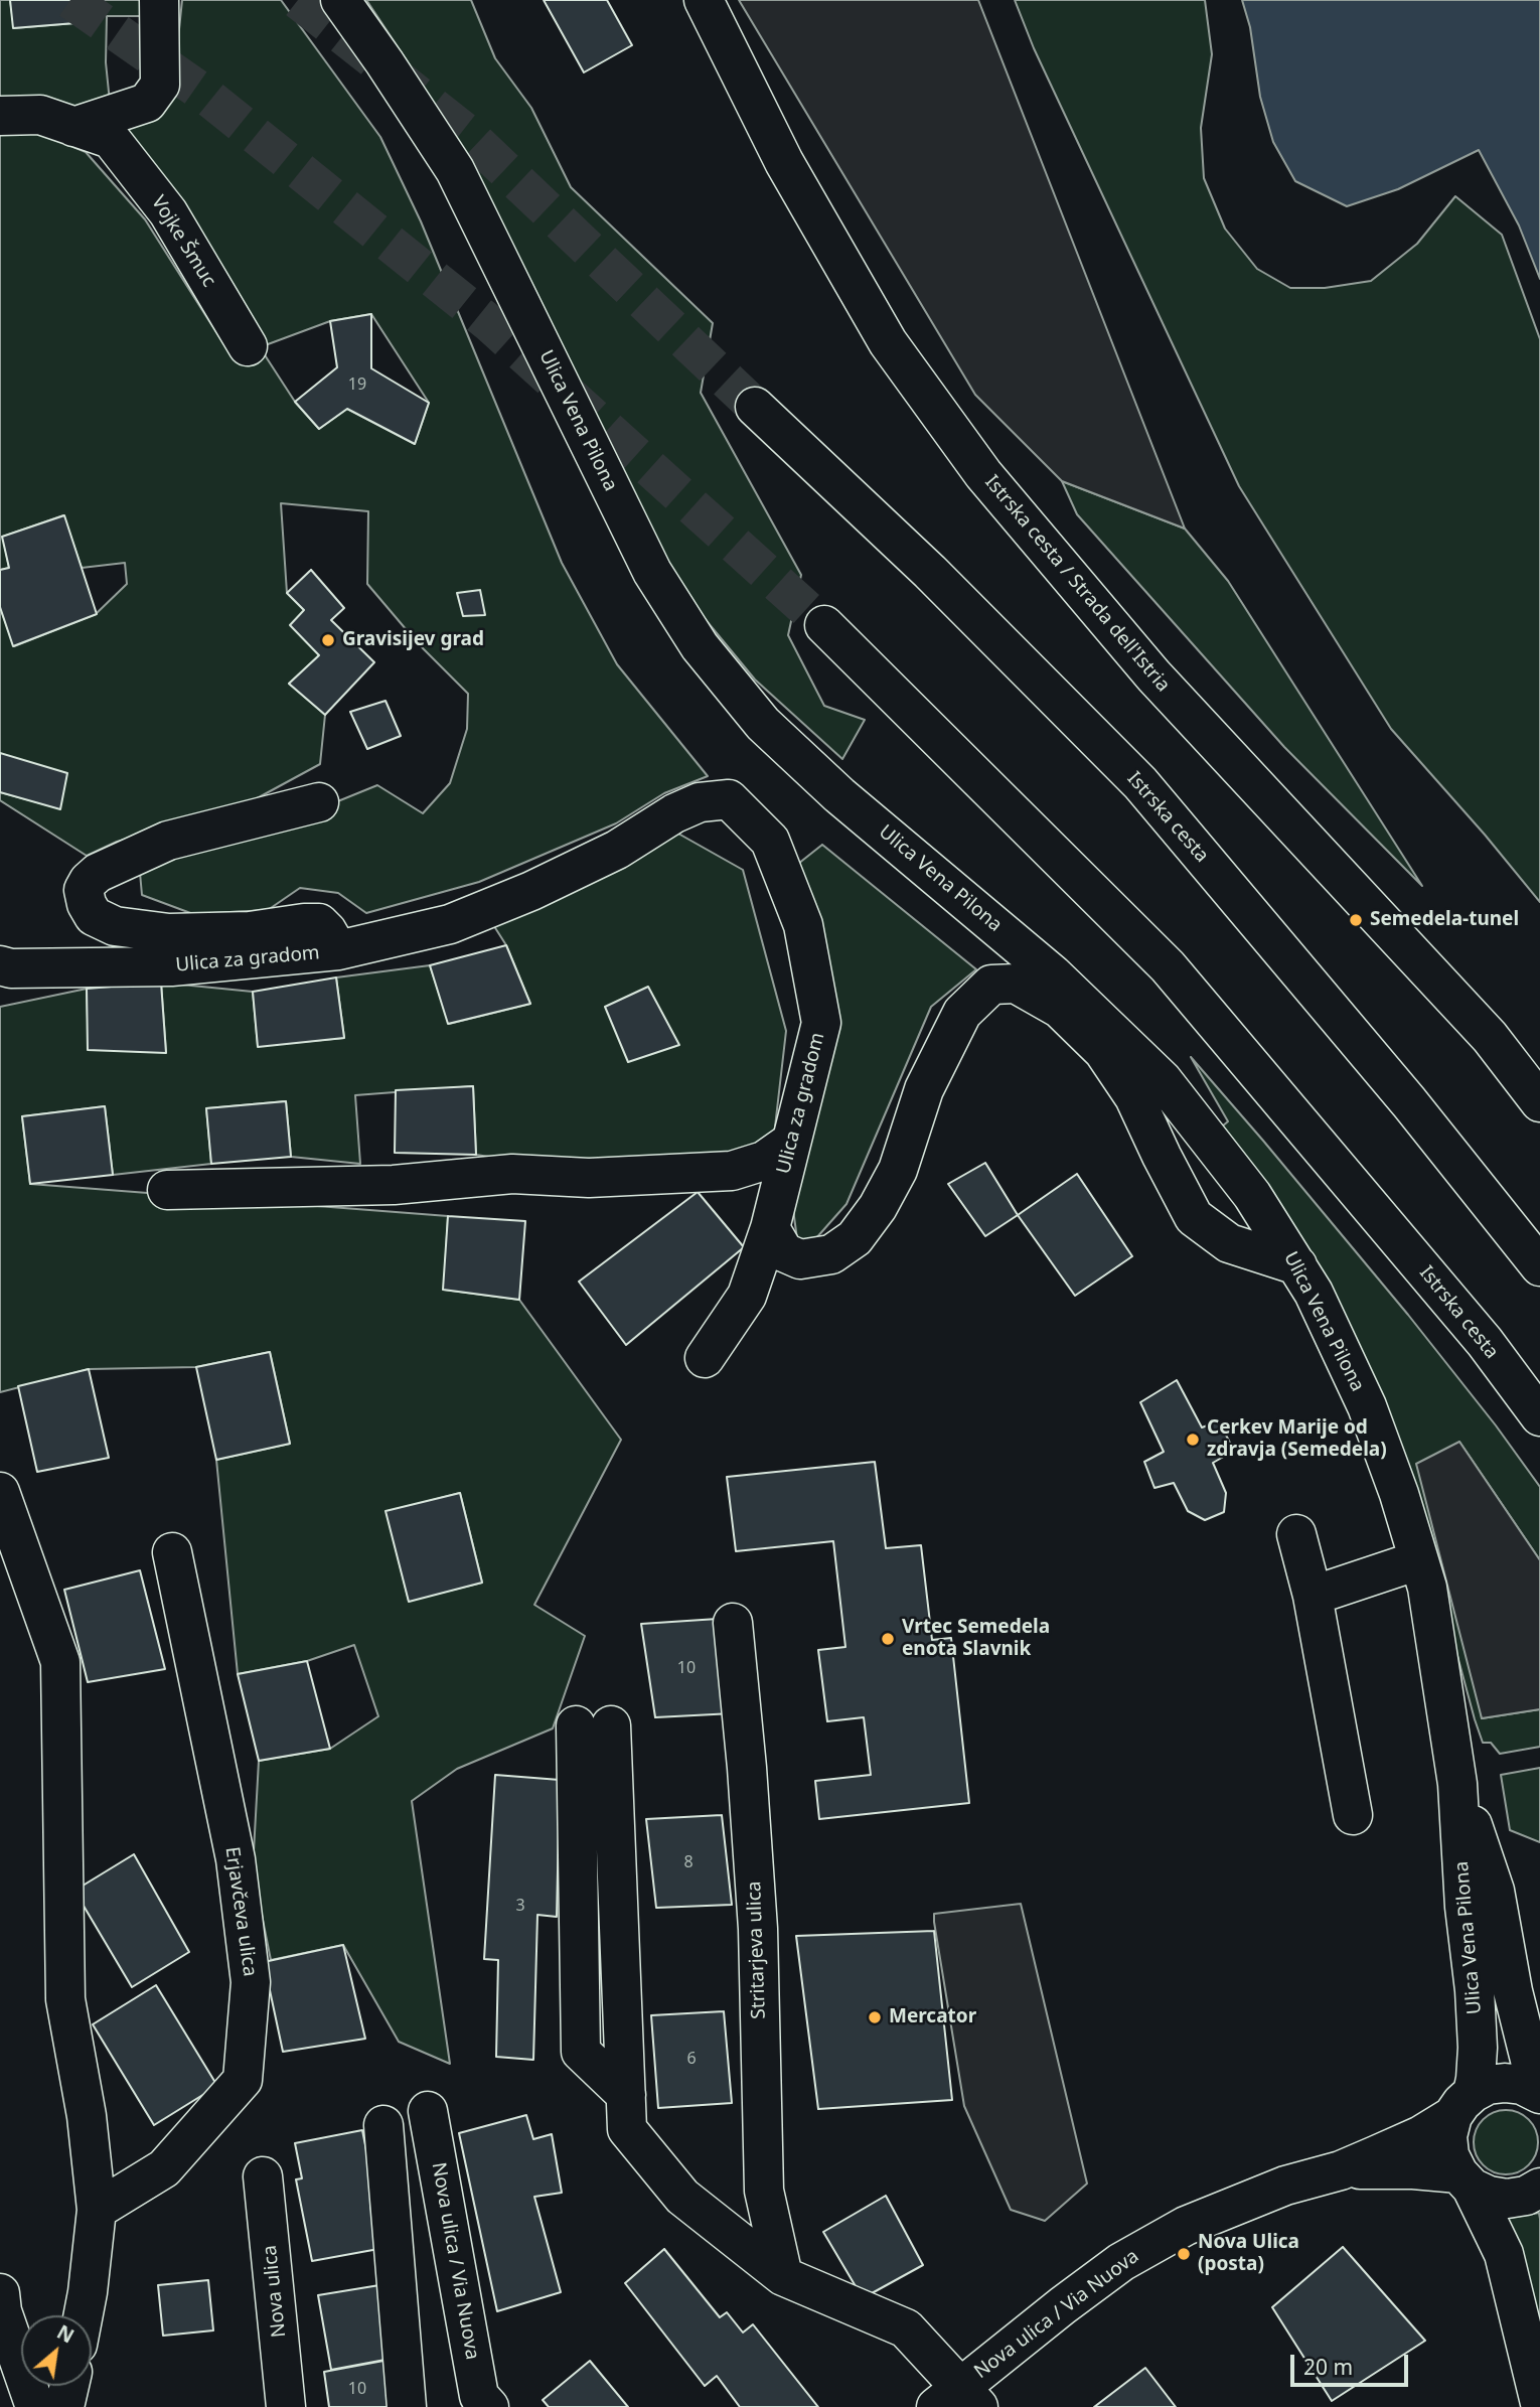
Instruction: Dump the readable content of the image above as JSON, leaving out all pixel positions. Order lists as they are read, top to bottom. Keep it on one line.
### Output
{"streets":{"main road":["Vojke Šmuc","Ulica Vena Pilona","Istrska cesta / Strada dell'Istria","Istrska cesta","Ulica za gradom","Erjavčeva ulica","Stritarjeva ulica","Nova ulica / Via Nuova","Nova ulica"]},"crossings":[["Ulica Vena Pilona","Nova ulica / Via Nuova"]],"places":["Gravisijev grad","Semedela-tunel","Cerkev Marije od zdravja (Semedela)","Vrtec Semedela enota Slavnik","Mercator","Nova Ulica (posta)"],"house_numbers":["19","10","8","3","6","10"],"scale_bar":"20 m","north":"top right"}
